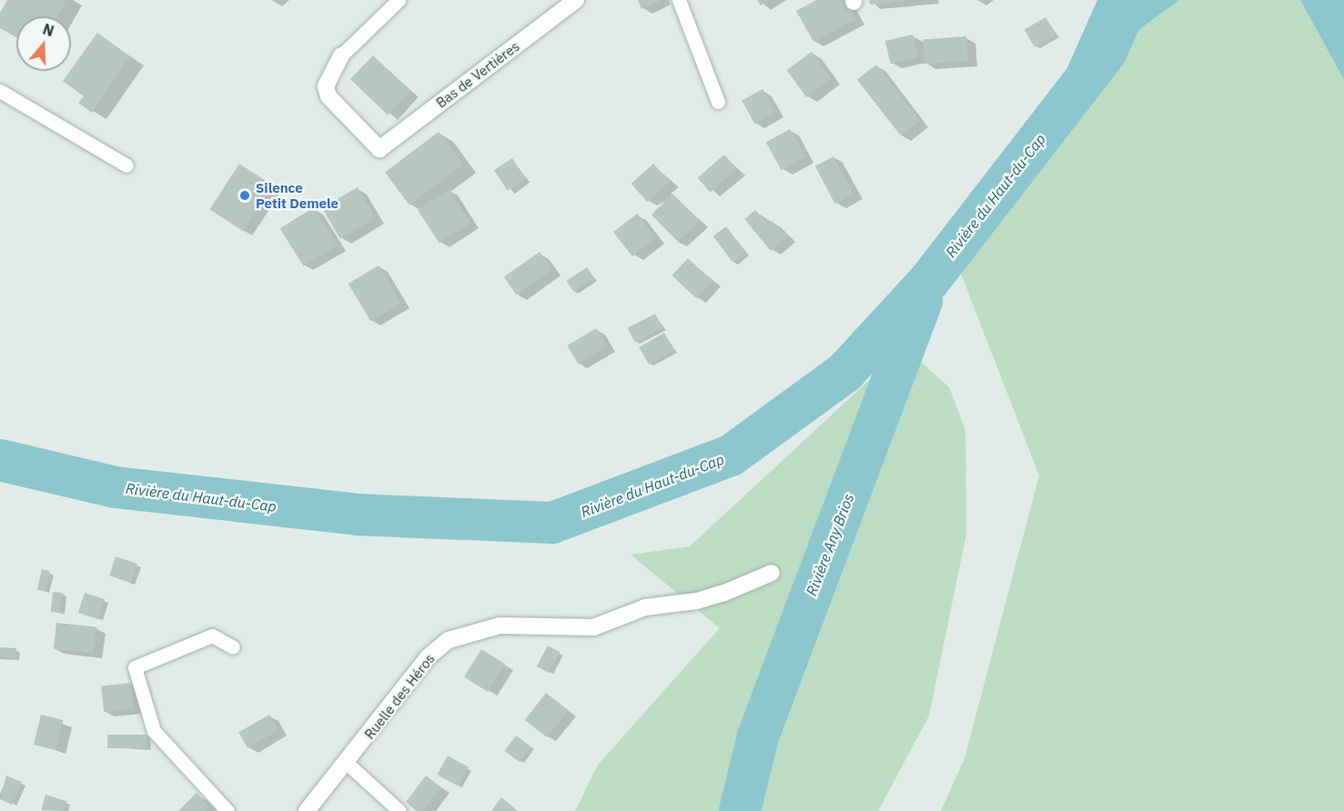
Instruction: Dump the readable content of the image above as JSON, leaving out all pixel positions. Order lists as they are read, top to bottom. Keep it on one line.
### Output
{"streets":{"street":["Bas de Vertières","Ruelle des Héros"]},"water":["Rivière du Haut-du-Cap","Rivière Any Brios"],"places":["Silence Petit Demele"],"north":"top"}
